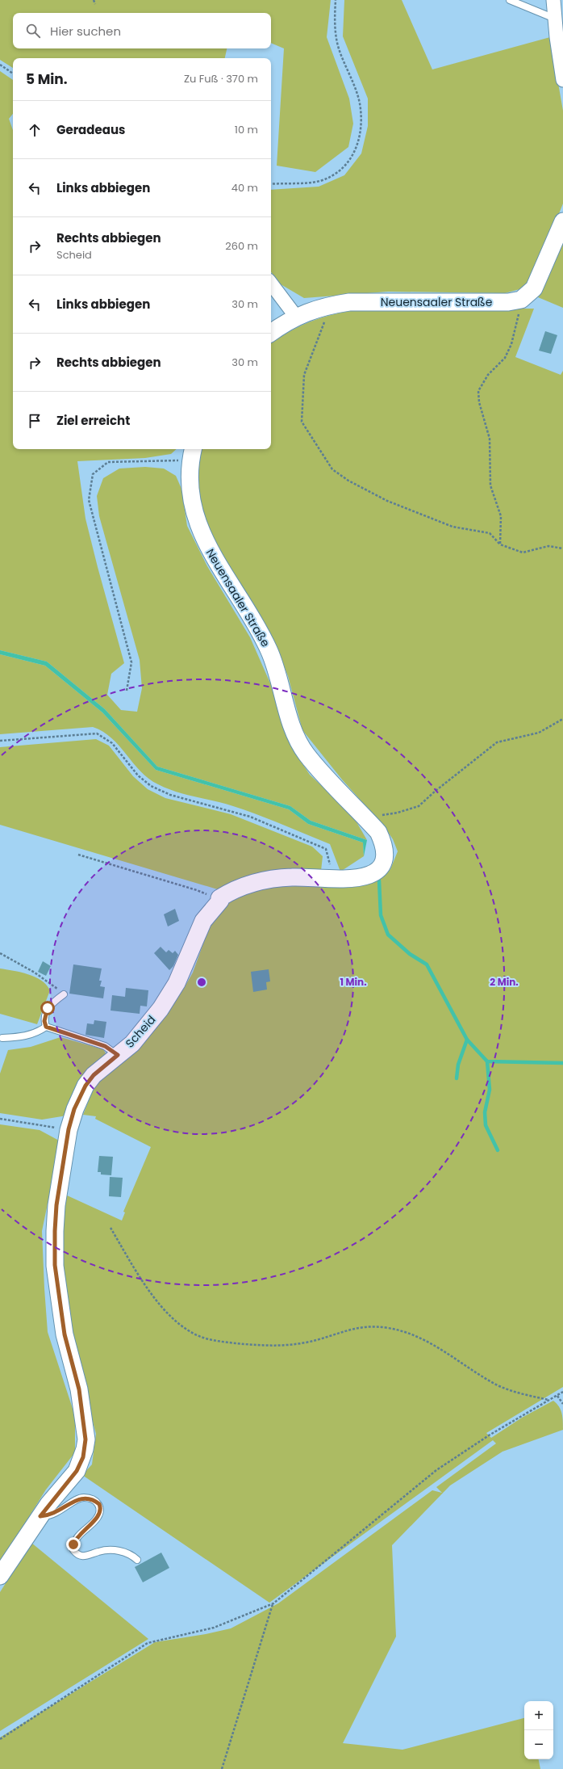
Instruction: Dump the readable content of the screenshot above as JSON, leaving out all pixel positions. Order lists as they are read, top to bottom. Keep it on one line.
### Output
{"streets":{"street":["Neuensaaler Straße","Scheid"]},"crossings":[["Neuensaaler Straße","Scheid"]],"page":{"search":"Hier suchen","heading":["5 Min.","Zu Fuß · 370 m"],"list":[["Geradeaus","10 m"],["Links abbiegen","40 m"],["Rechts abbiegen","Scheid","260 m"],["Links abbiegen","30 m"],["Rechts abbiegen","30 m"],"Ziel erreicht"],"map_buttons":["+","−"]},"rings":["1 Min.","2 Min."]}
